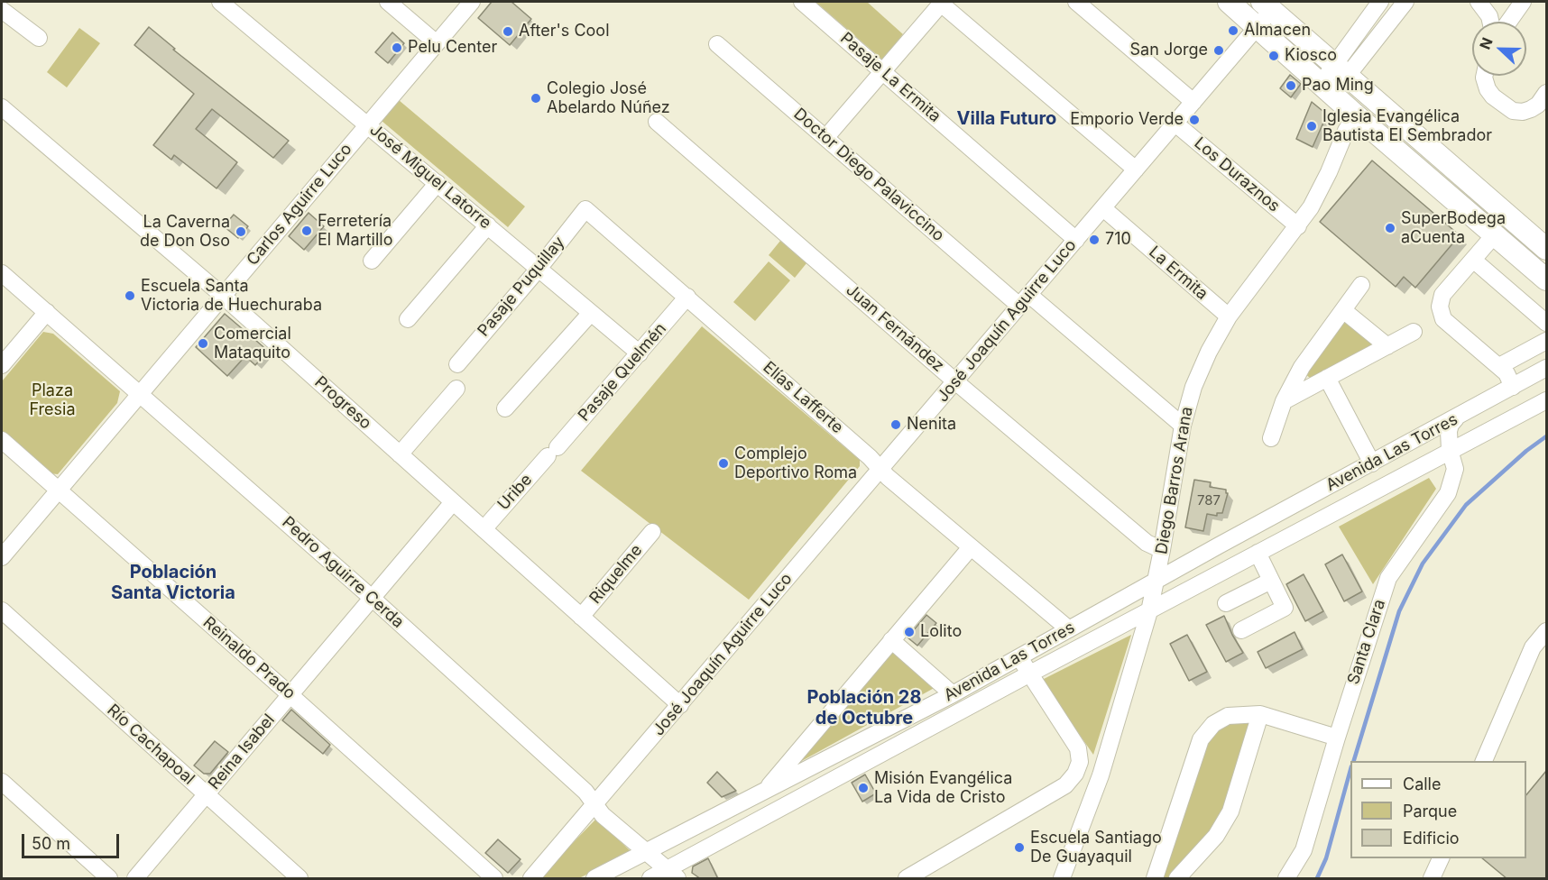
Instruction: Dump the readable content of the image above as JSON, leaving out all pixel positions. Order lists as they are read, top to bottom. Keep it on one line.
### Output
{"streets":{"street":["Pasaje La Ermita","Doctor Diego Palaviccino","Los Duraznos","José Miguel Latorre","Carlos Aguirre Luco","La Ermita","Pasaje Puquillay","José Joaquín Aguirre Luco","Juan Fernández","Pasaje Quelmén","Elías Lafferte","Progreso","Avenida Las Torres","Diego Barros Arana","Uribe","Pedro Aguirre Cerda","Riquelme","Santa Clara","Reinaldo Prado","Río Cachapoal","Reina Isabel"]},"crossings":[["Pasaje La Ermita","José Joaquín Aguirre Luco"],["Doctor Diego Palaviccino","José Joaquín Aguirre Luco"],["Doctor Diego Palaviccino","Diego Barros Arana"],["Los Duraznos","José Joaquín Aguirre Luco"],["Los Duraznos","Diego Barros Arana"],["José Miguel Latorre","Carlos Aguirre Luco"],["José Miguel Latorre","Pasaje Puquillay"],["José Miguel Latorre","Pasaje Quelmén"],["Carlos Aguirre Luco","Progreso"],["Carlos Aguirre Luco","Pedro Aguirre Cerda"],["Carlos Aguirre Luco","Reinaldo Prado"],["La Ermita","José Joaquín Aguirre Luco"],["La Ermita","Diego Barros Arana"],["Pasaje Puquillay","Elías Lafferte"],["José Joaquín Aguirre Luco","Juan Fernández"],["José Joaquín Aguirre Luco","Elías Lafferte"],["José Joaquín Aguirre Luco","Progreso"],["José Joaquín Aguirre Luco","Pedro Aguirre Cerda"],["Juan Fernández","Diego Barros Arana"],["Pasaje Quelmén","Elías Lafferte"],["Pasaje Quelmén","Uribe"],["Elías Lafferte","Avenida Las Torres"],["Progreso","Uribe"],["Progreso","Riquelme"],["Progreso","Reina Isabel"],["Avenida Las Torres","Diego Barros Arana"],["Avenida Las Torres","Pedro Aguirre Cerda"],["Avenida Las Torres","Santa Clara"],["Pedro Aguirre Cerda","Reina Isabel"],["Reinaldo Prado","Reina Isabel"],["Río Cachapoal","Reina Isabel"]],"districts":["Villa Futuro","Población Santa Victoria","Población 28 de Octubre"],"parks":["Plaza Fresia"],"places":["Almacen","After's Cool","Pelu Center","San Jorge","Kiosco","Pao Ming","Colegio José Abelardo Núñez","Emporio Verde","Iglesia Evangélica Bautista El Sembrador","SuperBodega aCuenta","Ferretería El Martillo","La Caverna de Don Oso","710","Escuela Santa Victoria de Huechuraba","Comercial Mataquito","Nenita","Complejo Deportivo Roma","Lolito","Misión Evangélica La Vida de Cristo","Escuela Santiago De Guayaquil"],"house_numbers":["787"],"legend":["Calle","Parque","Edificio"],"scale_bar":"50 m","north":"left"}
